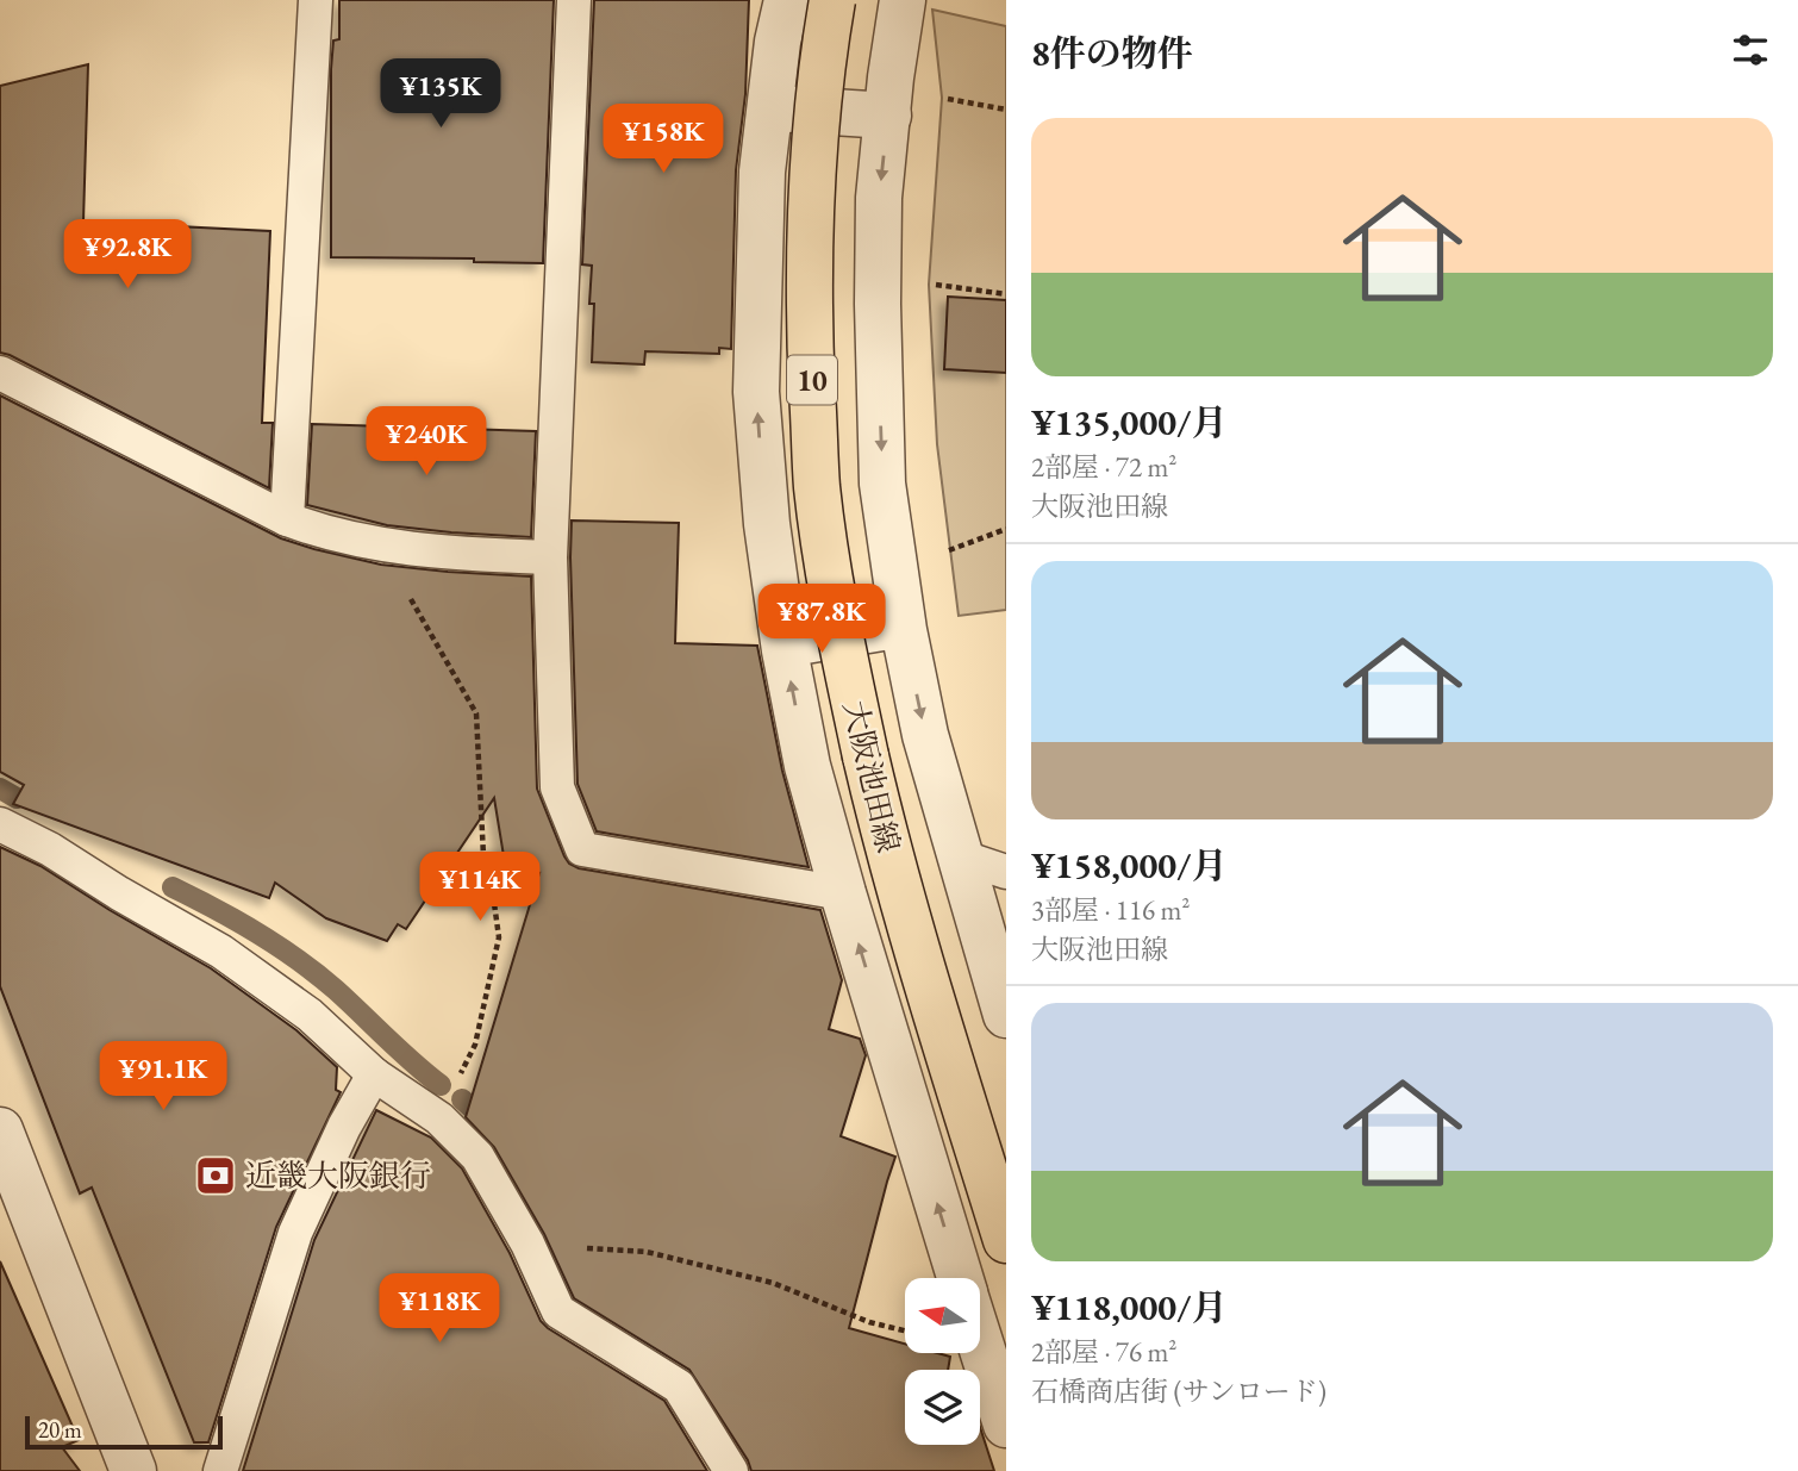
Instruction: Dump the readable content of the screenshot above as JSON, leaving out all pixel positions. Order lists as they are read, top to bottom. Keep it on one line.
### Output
{"streets":{"main road":["10","大阪池田線"]},"places":{"bank":["近畿大阪銀行"]},"scale_bar":"20 m","north":"left","page":{"heading":"8件の物件","price":["¥135K","¥158K","¥92.8K","¥240K","¥87.8K","¥114K","¥91.1K","¥118K"],"list":[{"name":"¥135,000/月","note":"2部屋 · 72 m² · 大阪池田線"},{"name":"¥158,000/月","note":"3部屋 · 116 m² · 大阪池田線"},{"name":"¥118,000/月","note":"2部屋 · 76 m² · 石橋商店街 (サンロード)"}],"scale":"20 m"}}
